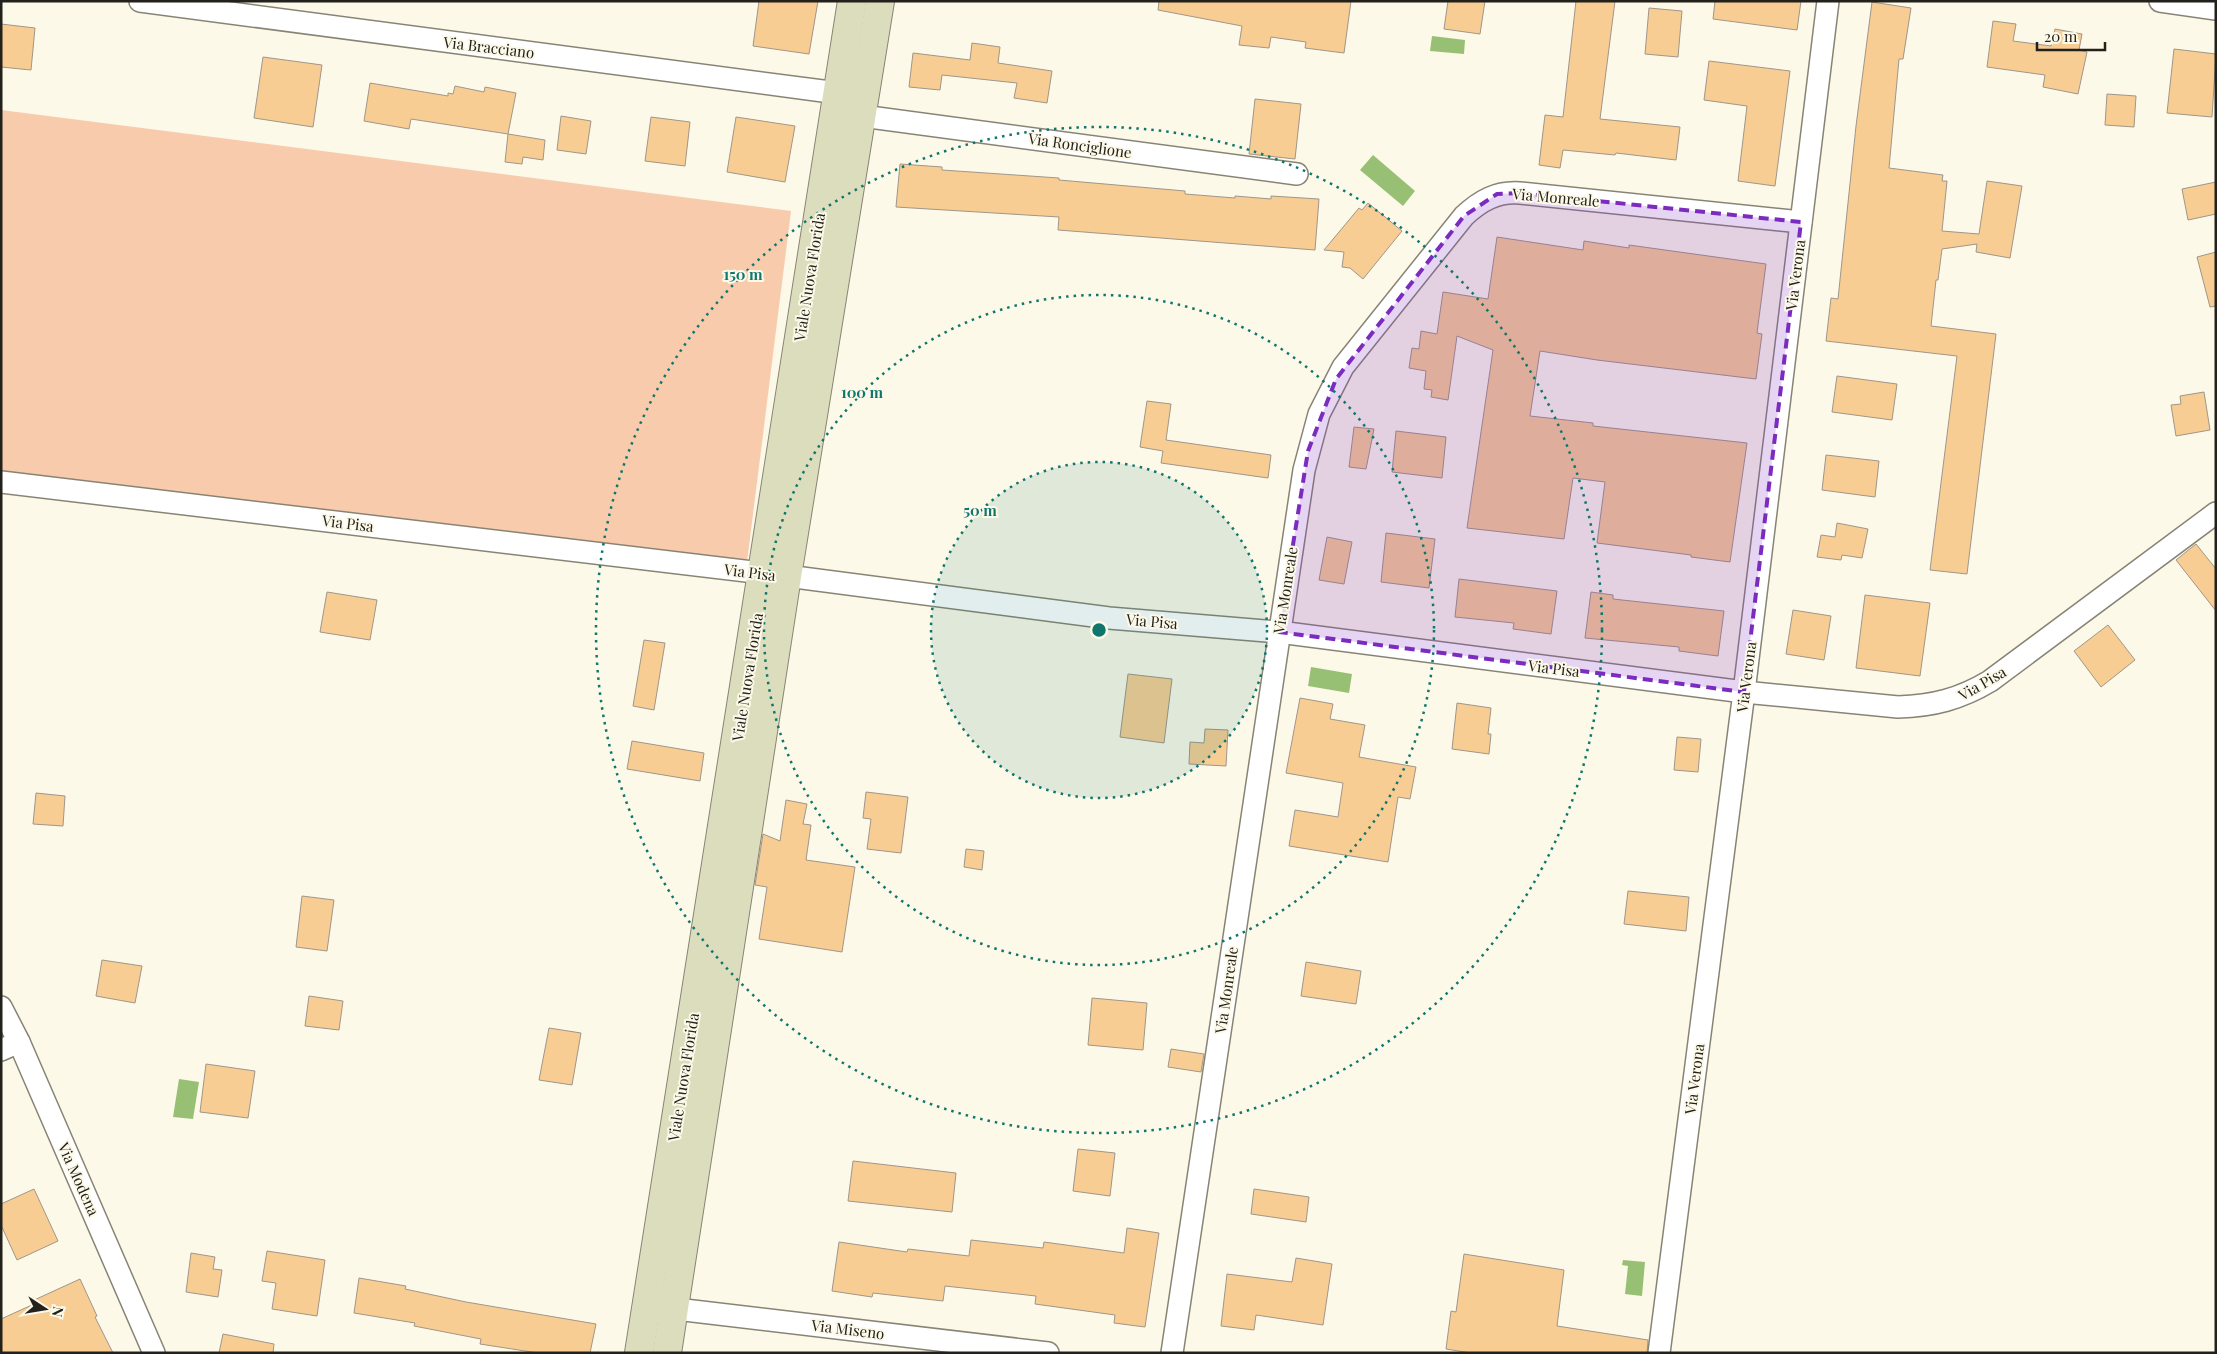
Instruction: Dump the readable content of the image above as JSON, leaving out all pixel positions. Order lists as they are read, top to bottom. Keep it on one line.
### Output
{"streets":{"street":["Via Bracciano","Via Ronciglione","Via Monreale","Via Verona","Viale Nuova Florida","Via Pisa","Via Modena","Via Miseno"]},"crossings":[["Via Bracciano","Viale Nuova Florida"],["Via Ronciglione","Viale Nuova Florida"],["Via Monreale","Via Verona"],["Via Monreale","Via Pisa"],["Via Verona","Via Pisa"],["Viale Nuova Florida","Via Pisa"],["Viale Nuova Florida","Via Miseno"]],"scale_bar":"20 m","north":"right","rings":["150 m","100 m","50 m"]}
